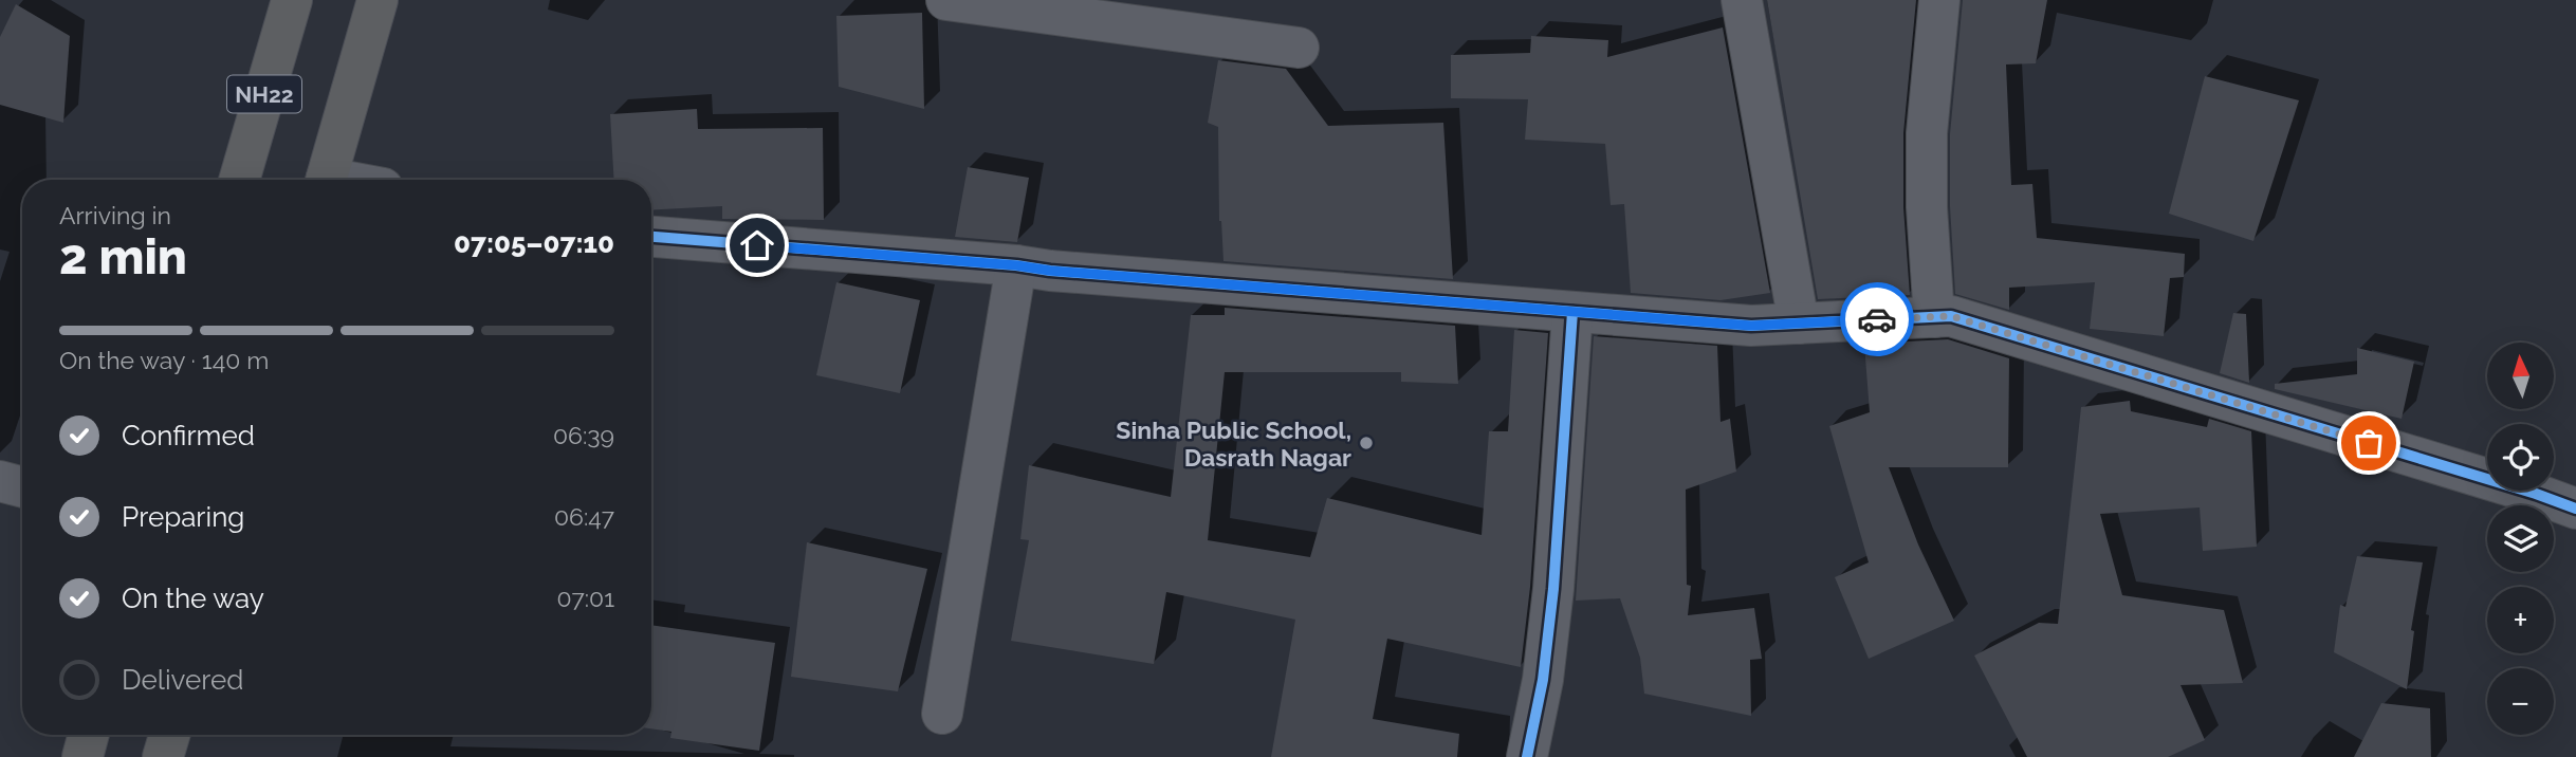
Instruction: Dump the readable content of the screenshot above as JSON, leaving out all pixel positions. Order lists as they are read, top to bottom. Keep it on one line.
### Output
{"streets":{"highway":["NH22"]},"places":["Sinha Public School, Dasrath Nagar"],"north":"top","page":{"heading":["2 min","Arriving in","07:05–07:10"],"bar":"On the way · 140 m","map_buttons":["+","−"],"list":[["Confirmed","06:39"],["Preparing","06:47"],["On the way","07:01"],"Delivered"]}}
